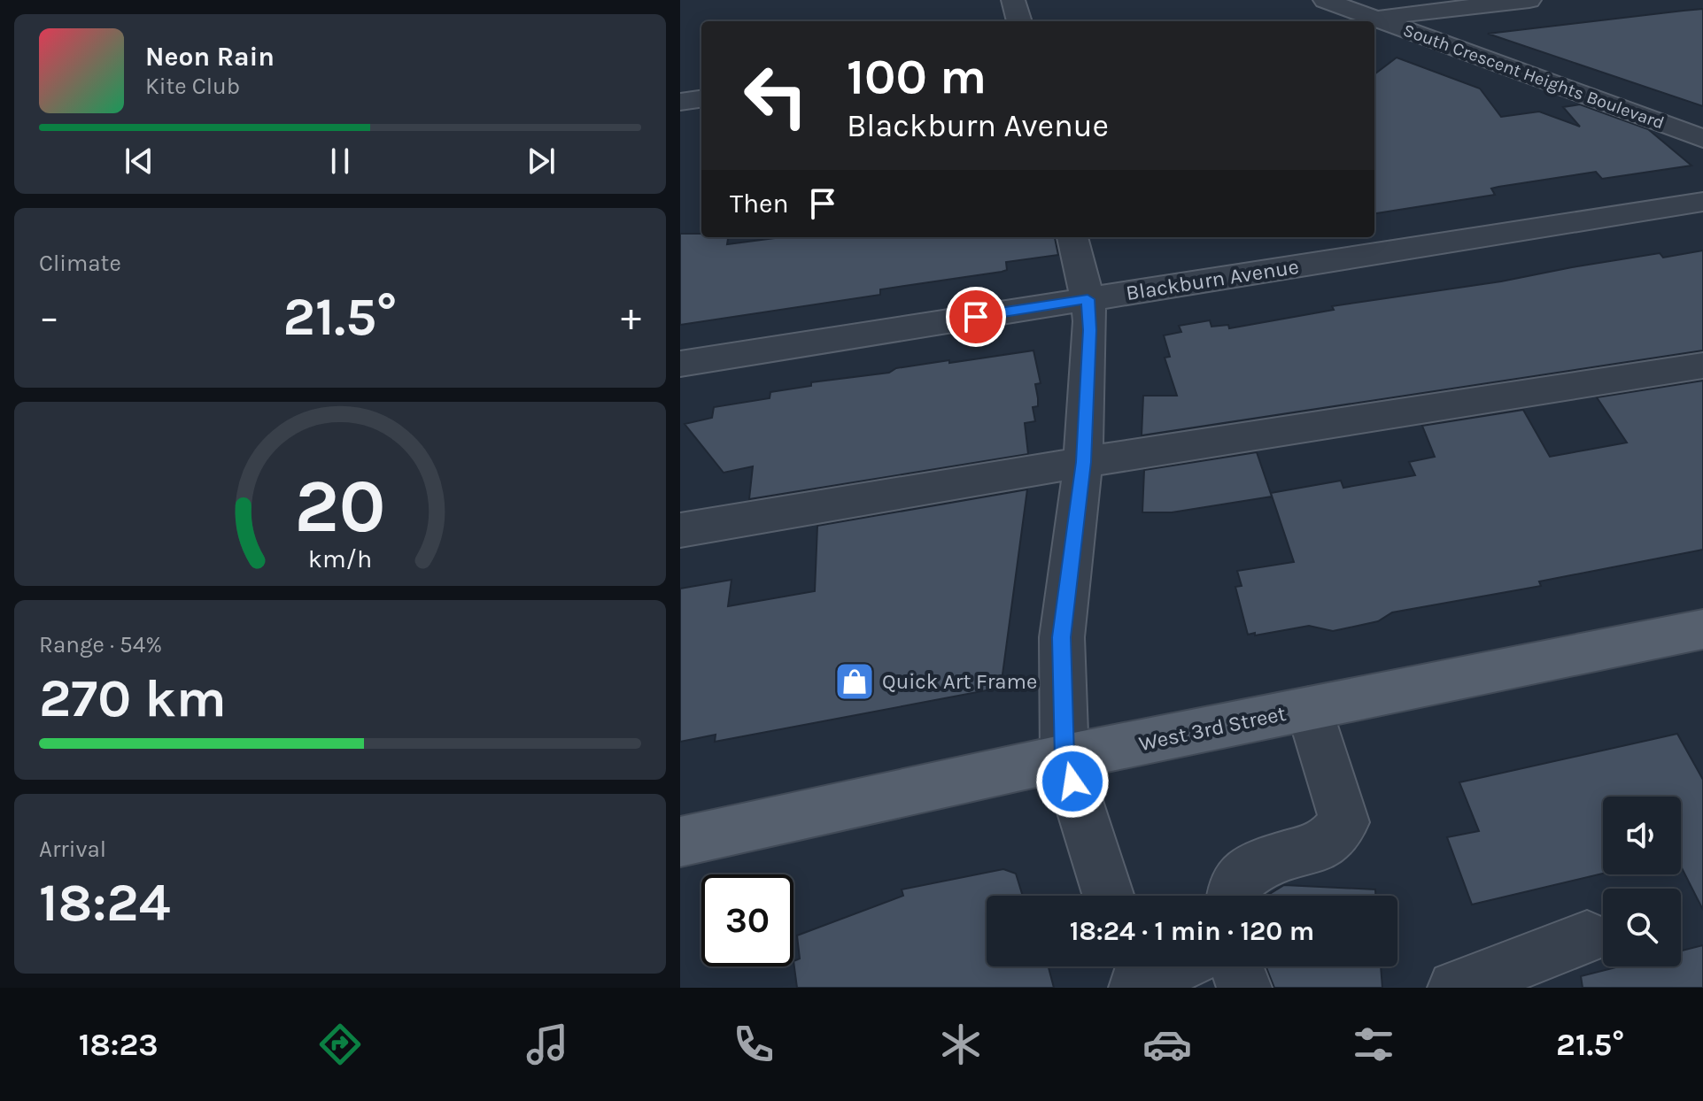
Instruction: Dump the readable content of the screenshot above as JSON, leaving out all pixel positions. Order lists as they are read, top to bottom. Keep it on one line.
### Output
{"streets":{"main road":["West 3rd Street"],"street":["South Crescent Heights Boulevard","Blackburn Avenue"]},"places":{"shop":["Quick Art Frame"]},"page":{"turn":["100 m","Blackburn Avenue"],"song":["Neon Rain","Kite Club"],"then":"Then","tile":["Climate",["Range · 54%","270 km"],["Arrival","18:24"]],"heat":["−","21.5°","+"],"limit":"30","trip":"18:24 · 1 min · 120 m","tabs":["18:23","21.5°"],"gauge":["20","km/h"]}}
